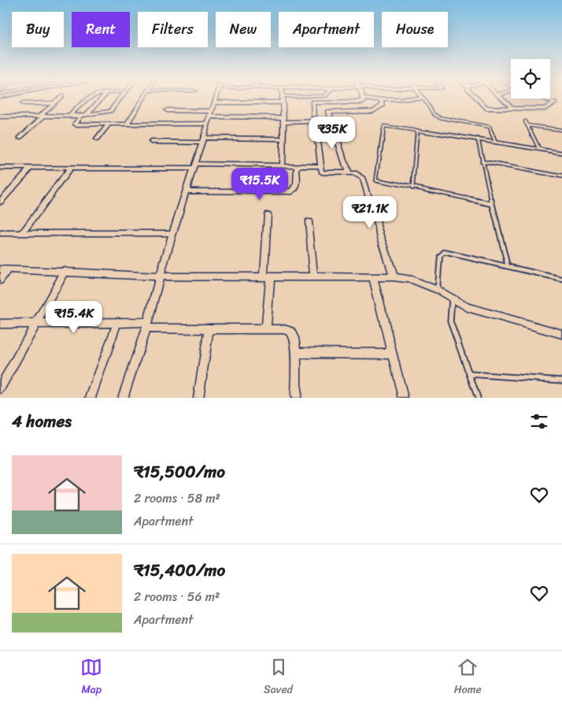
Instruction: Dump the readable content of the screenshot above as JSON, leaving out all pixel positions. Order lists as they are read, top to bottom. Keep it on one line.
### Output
{"page":{"chip":["Buy","Rent","Filters","New","Apartment","House"],"price":["₹35K","₹15.5K","₹21.1K","₹15.4K"],"heading":"4 homes","list":[{"name":"₹15,500/mo","note":"2 rooms · 58 m² · Apartment"},{"name":"₹15,400/mo","note":"2 rooms · 56 m² · Apartment"}],"tabs":["Map","Saved","Home"]}}
